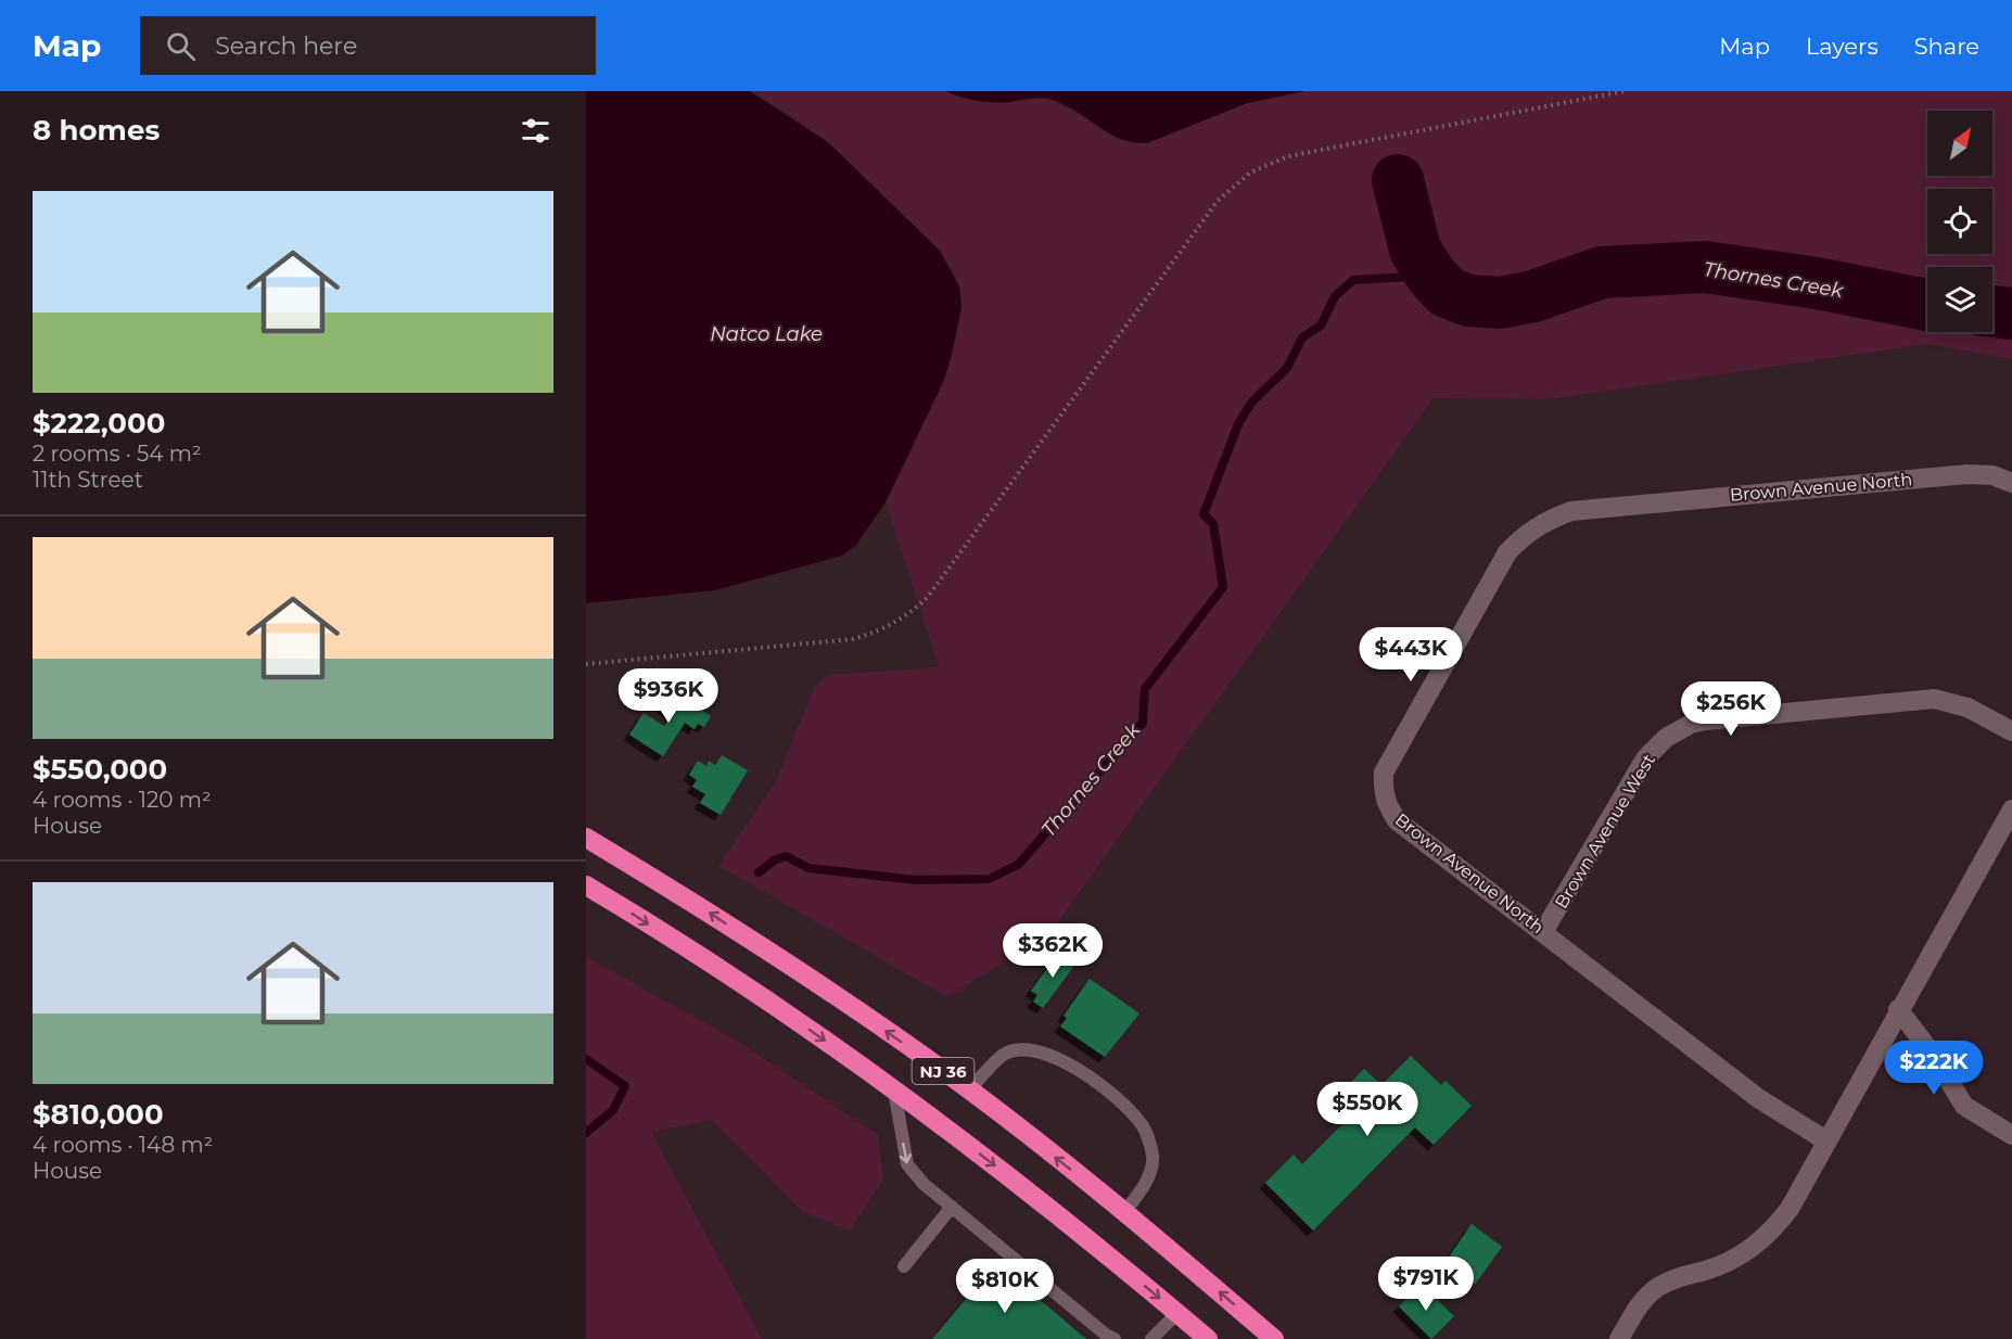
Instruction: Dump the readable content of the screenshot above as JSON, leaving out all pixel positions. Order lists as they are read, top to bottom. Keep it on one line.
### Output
{"streets":{"highway":["NJ 36"],"street":["Brown Avenue North","Brown Avenue West"]},"crossings":[["Brown Avenue North","Brown Avenue West"]],"water":["Thornes Creek","Natco Lake"],"north":"top right","page":{"header":"Map","search":"Search here","nav":["Map","Layers","Share"],"heading":"8 homes","list":[{"name":"$222,000","note":"2 rooms · 54 m² · 11th Street"},{"name":"$550,000","note":"4 rooms · 120 m² · House"},{"name":"$810,000","note":"4 rooms · 148 m² · House"}],"price":["$443K","$936K","$256K","$362K","$222K","$550K","$791K","$810K"]}}
